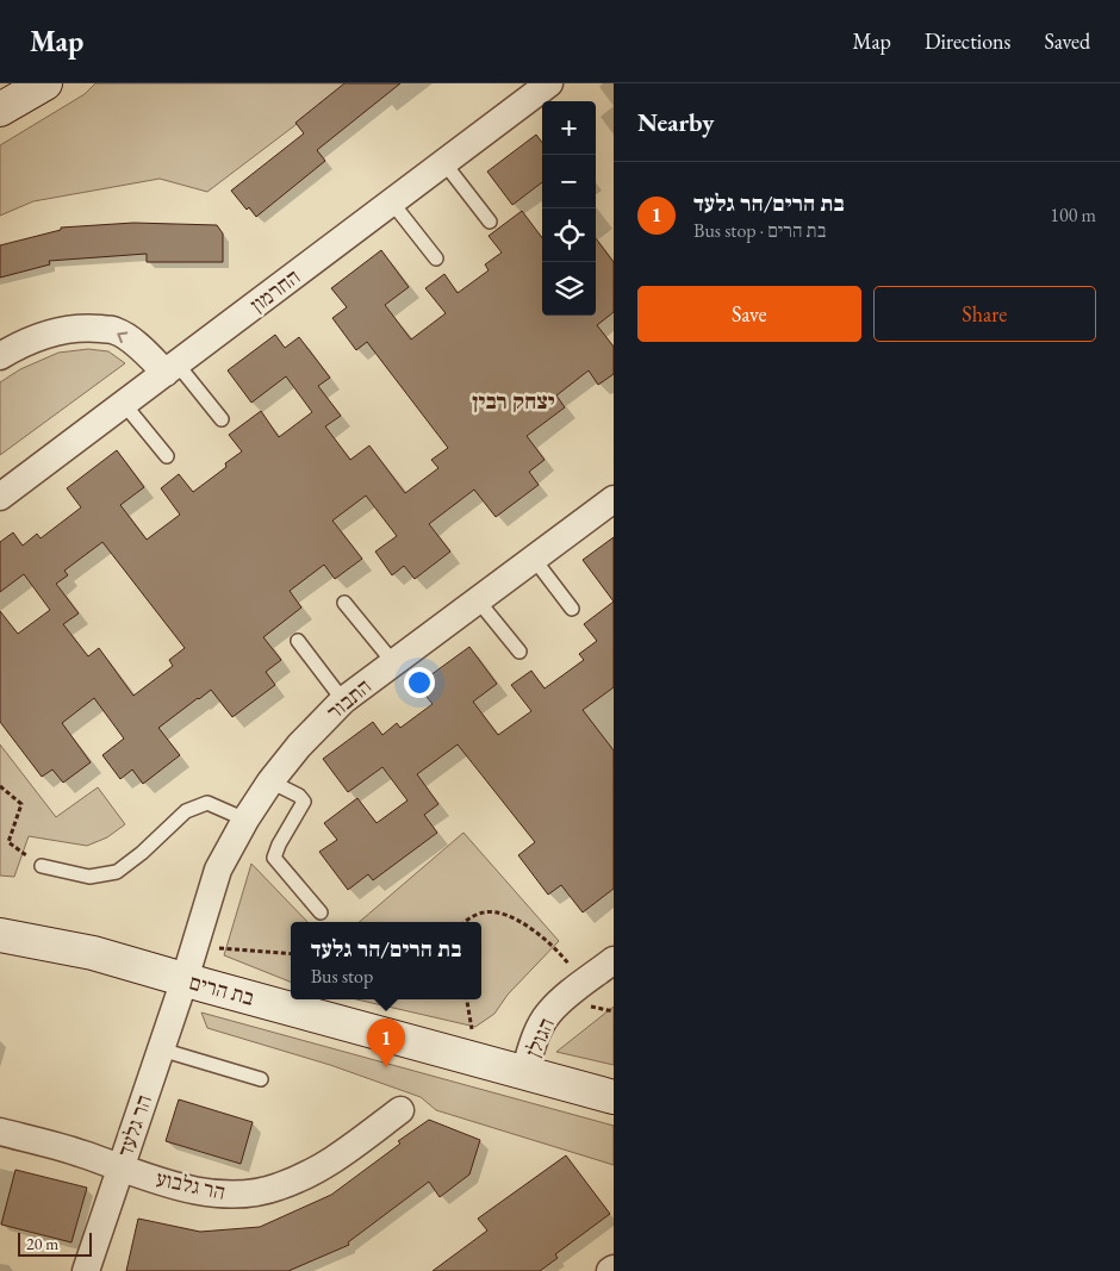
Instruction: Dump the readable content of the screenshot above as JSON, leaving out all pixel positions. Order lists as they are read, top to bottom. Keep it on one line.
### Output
{"streets":{"street":["החרמון","התבור","בת הרים","הגולן","הר גלעד","הר גלבוע"]},"crossings":[["התבור","בת הרים"],["התבור","הר גלעד"],["בת הרים","הגולן"],["בת הרים","הר גלעד"],["הר גלעד","הר גלבוע"]],"districts":["יצחק רבין"],"scale_bar":"20 m","page":{"header":"Map","nav":["Map","Directions","Saved"],"heading":"Nearby","map_buttons":["+","−"],"list":[{"mark":"1","name":"בת הרים/הר גלעד","note":"Bus stop · בת הרים","value":"100 m"}],"buttons":["Save","Share"],"popup":["בת הרים/הר גלעד","Bus stop"],"pins":"1","scale":"20 m"}}
